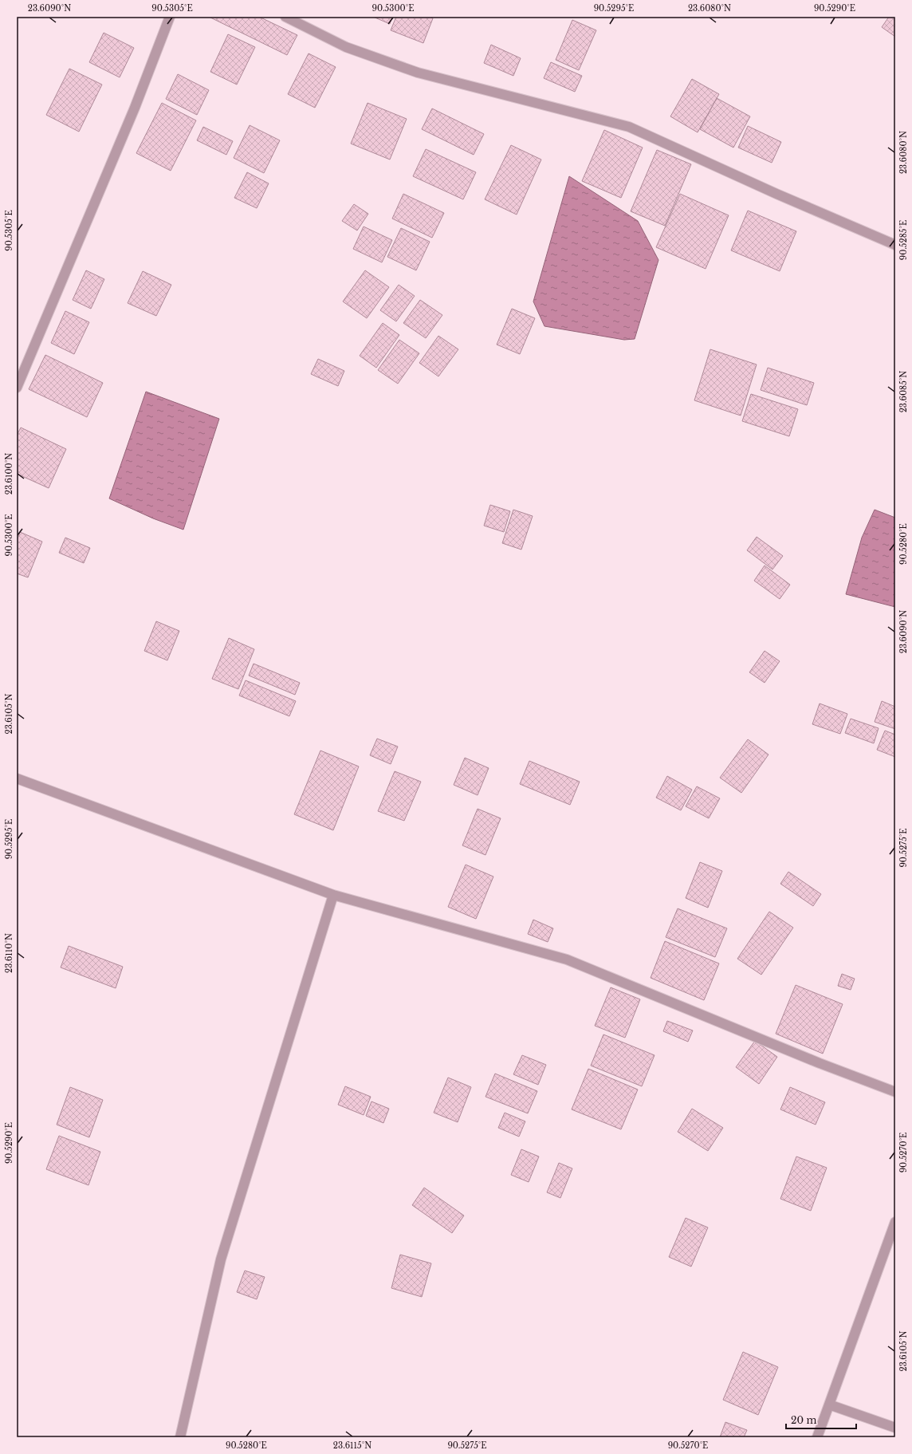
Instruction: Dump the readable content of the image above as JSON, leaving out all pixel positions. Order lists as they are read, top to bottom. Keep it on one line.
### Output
{"scale_bar":"20 m","coordinates":["23.6090°N","90.5305°E","90.5300°E","90.5295°E","23.6080°N","90.5290°E","90.5285°E","23.6085°N","23.6100°N","90.5280°E","23.6105°N","90.5275°E","23.6110°N","90.5270°E","23.6115°N"]}
